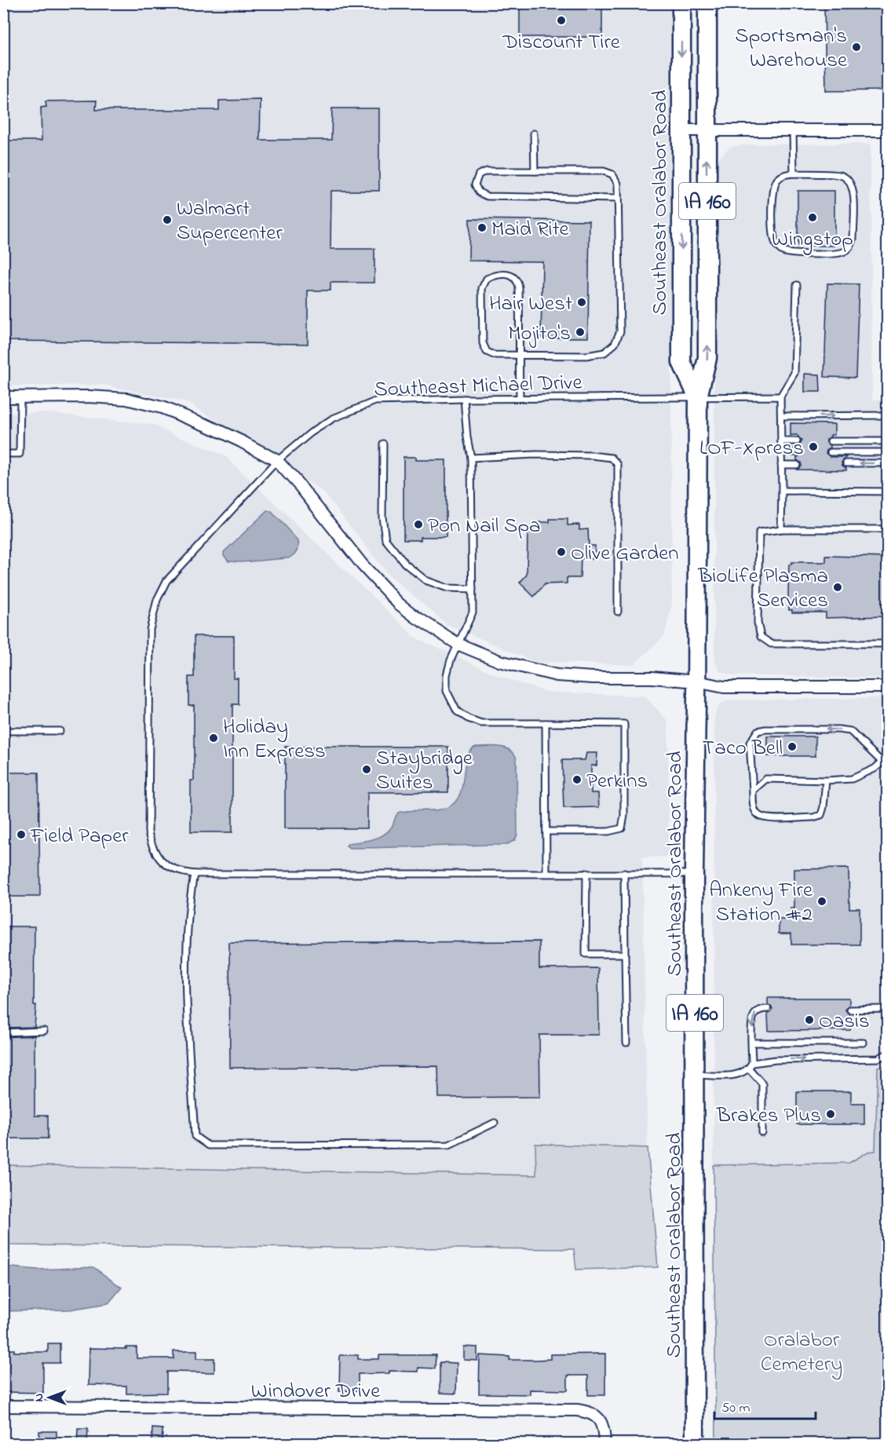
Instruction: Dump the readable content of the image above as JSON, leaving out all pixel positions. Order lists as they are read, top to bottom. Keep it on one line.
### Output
{"streets":{"main road":["IA 160","Southeast Oralabor Road"],"street":["Windover Drive"],"lane":["Southeast Michael Drive"]},"crossings":[["Southeast Oralabor Road","Southeast Michael Drive"]],"parks":["Oralabor Cemetery"],"places":["Discount Tire","Sportsman's Warehouse","Wingstop","Walmart Supercenter","Maid Rite","Hair West","Mojito's","LOF-Xpress","Pon Nail Spa","Olive Garden","BioLife Plasma Services","Holiday Inn Express","Taco Bell","Staybridge Suites","Perkins","Field Paper","Ankeny Fire Station #2","Oasis","Brakes Plus"],"scale_bar":"50 m","north":"left"}
